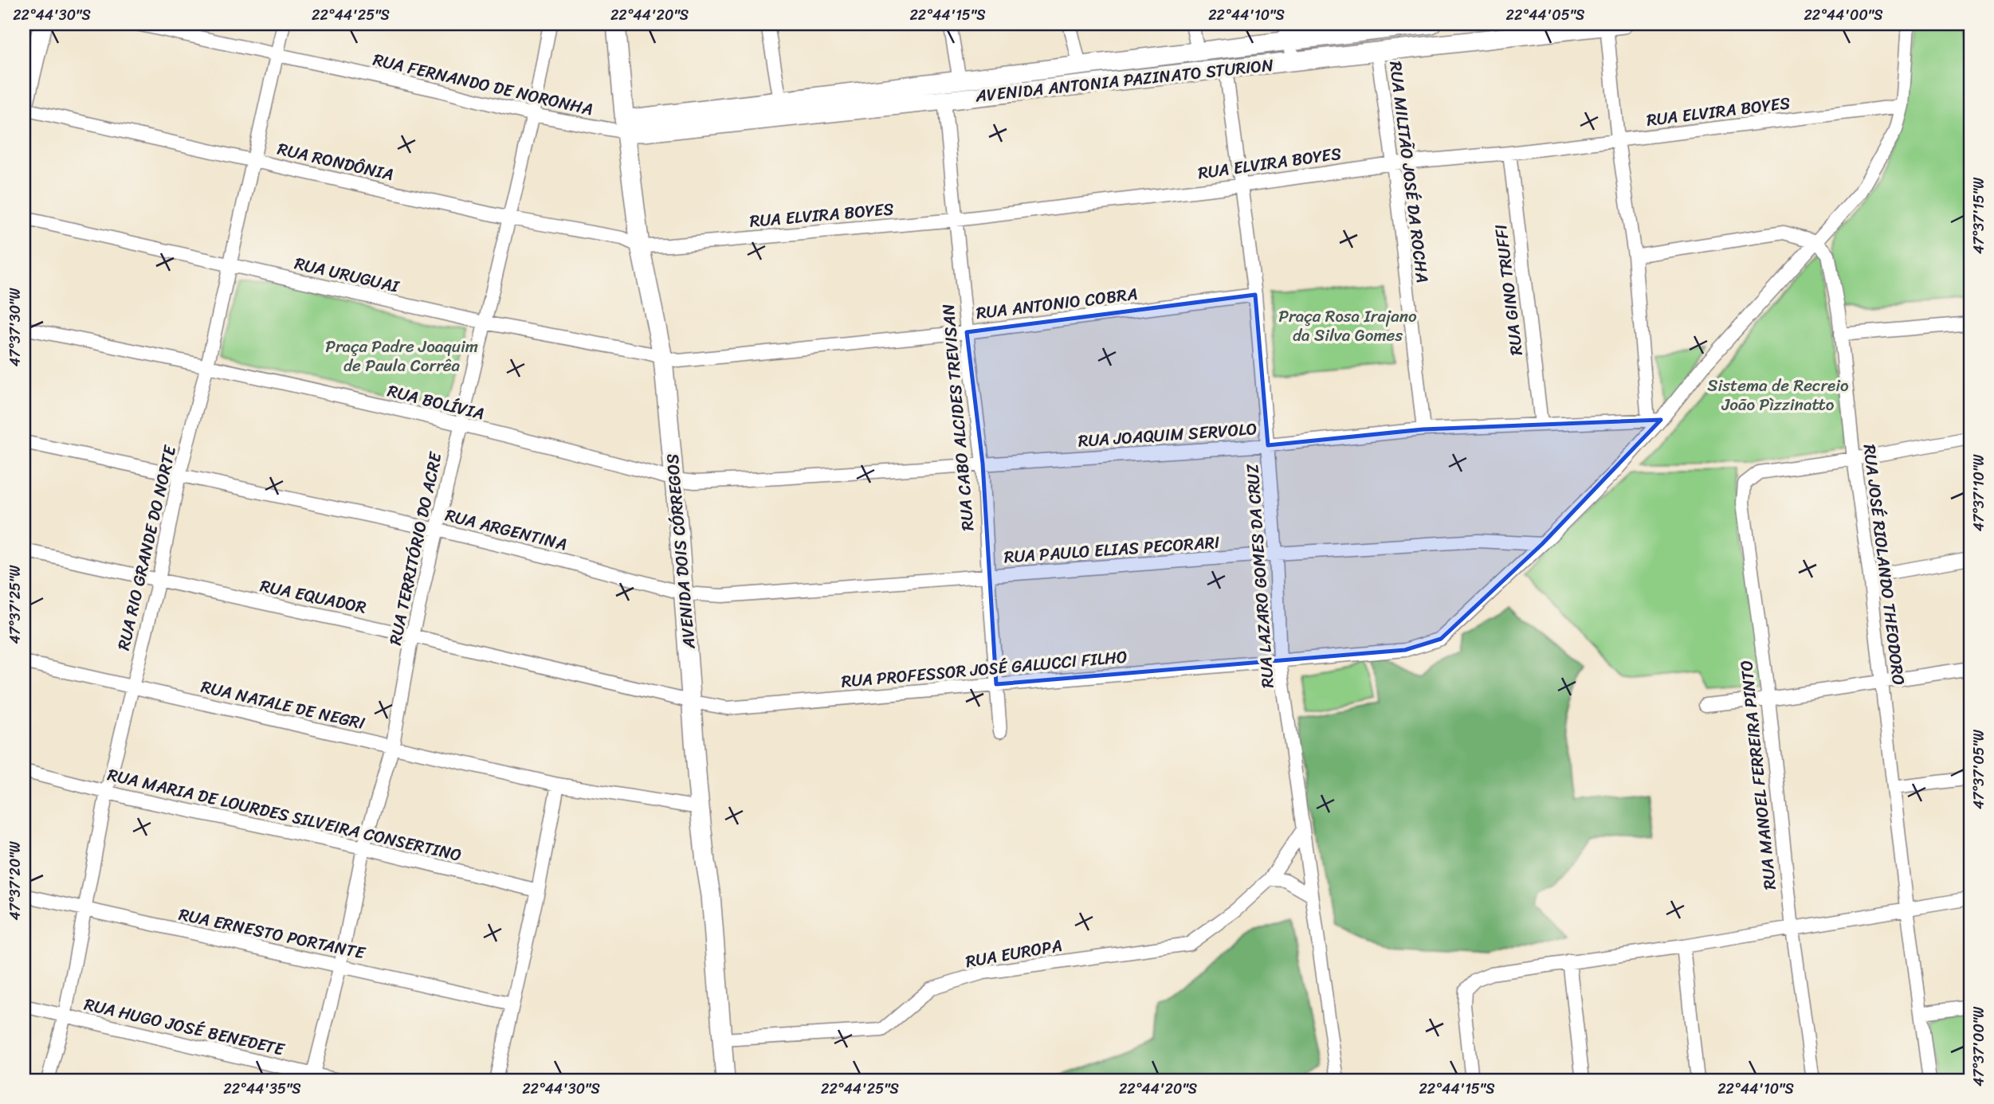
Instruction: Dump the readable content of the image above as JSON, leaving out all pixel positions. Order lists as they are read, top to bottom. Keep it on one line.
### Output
{"streets":{"main road":["AVENIDA ANTONIA PAZINATO STURION","AVENIDA DOIS CÓRREGOS"],"street":["RUA FERNANDO DE NORONHA","RUA ELVIRA BOYES","RUA RONDÔNIA","RUA MILITÃO JOSÉ DA ROCHA","RUA URUGUAI","RUA GINO TRUFFI","RUA ANTONIO COBRA","RUA BOLÍVIA","RUA CABO ALCIDES TREVISAN","RUA JOAQUIM SERVOLO","RUA ARGENTINA","RUA RIO GRANDE DO NORTE","RUA TERRITÓRIO DO ACRE","RUA PAULO ELIAS PECORARI","RUA JOSÉ RIOLANDO THEODORO","RUA LAZARO GOMES DA CRUZ","RUA EQUADOR","RUA PROFESSOR JOSÉ GALUCCI FILHO","RUA NATALE DE NEGRI","RUA MANOEL FERREIRA PINTO","RUA MARIA DE LOURDES SILVEIRA CONSERTINO","RUA ERNESTO PORTANTE","RUA EUROPA","RUA HUGO JOSÉ BENEDETE"]},"crossings":[["AVENIDA ANTONIA PAZINATO STURION","RUA FERNANDO DE NORONHA"],["AVENIDA ANTONIA PAZINATO STURION","RUA MILITÃO JOSÉ DA ROCHA"],["AVENIDA ANTONIA PAZINATO STURION","RUA CABO ALCIDES TREVISAN"],["AVENIDA ANTONIA PAZINATO STURION","AVENIDA DOIS CÓRREGOS"],["AVENIDA ANTONIA PAZINATO STURION","RUA LAZARO GOMES DA CRUZ"],["RUA FERNANDO DE NORONHA","RUA RIO GRANDE DO NORTE"],["RUA FERNANDO DE NORONHA","RUA TERRITÓRIO DO ACRE"],["RUA FERNANDO DE NORONHA","AVENIDA DOIS CÓRREGOS"],["RUA ELVIRA BOYES","RUA RONDÔNIA"],["RUA ELVIRA BOYES","RUA MILITÃO JOSÉ DA ROCHA"],["RUA ELVIRA BOYES","RUA GINO TRUFFI"],["RUA ELVIRA BOYES","RUA CABO ALCIDES TREVISAN"],["RUA ELVIRA BOYES","AVENIDA DOIS CÓRREGOS"],["RUA ELVIRA BOYES","RUA LAZARO GOMES DA CRUZ"],["RUA ELVIRA BOYES","RUA PROFESSOR JOSÉ GALUCCI FILHO"],["RUA RONDÔNIA","RUA RIO GRANDE DO NORTE"],["RUA RONDÔNIA","RUA TERRITÓRIO DO ACRE"],["RUA RONDÔNIA","AVENIDA DOIS CÓRREGOS"],["RUA MILITÃO JOSÉ DA ROCHA","RUA JOAQUIM SERVOLO"],["RUA URUGUAI","RUA ANTONIO COBRA"],["RUA URUGUAI","RUA RIO GRANDE DO NORTE"],["RUA URUGUAI","RUA TERRITÓRIO DO ACRE"],["RUA URUGUAI","AVENIDA DOIS CÓRREGOS"],["RUA GINO TRUFFI","RUA JOAQUIM SERVOLO"],["RUA ANTONIO COBRA","RUA CABO ALCIDES TREVISAN"],["RUA ANTONIO COBRA","AVENIDA DOIS CÓRREGOS"],["RUA ANTONIO COBRA","RUA LAZARO GOMES DA CRUZ"],["RUA BOLÍVIA","RUA JOAQUIM SERVOLO"],["RUA BOLÍVIA","RUA RIO GRANDE DO NORTE"],["RUA BOLÍVIA","RUA TERRITÓRIO DO ACRE"],["RUA BOLÍVIA","AVENIDA DOIS CÓRREGOS"],["RUA CABO ALCIDES TREVISAN","RUA JOAQUIM SERVOLO"],["RUA CABO ALCIDES TREVISAN","RUA PAULO ELIAS PECORARI"],["RUA CABO ALCIDES TREVISAN","RUA PROFESSOR JOSÉ GALUCCI FILHO"],["RUA JOAQUIM SERVOLO","AVENIDA DOIS CÓRREGOS"],["RUA JOAQUIM SERVOLO","RUA LAZARO GOMES DA CRUZ"],["RUA JOAQUIM SERVOLO","RUA PROFESSOR JOSÉ GALUCCI FILHO"],["RUA ARGENTINA","RUA RIO GRANDE DO NORTE"],["RUA ARGENTINA","RUA TERRITÓRIO DO ACRE"],["RUA ARGENTINA","RUA PAULO ELIAS PECORARI"],["RUA ARGENTINA","AVENIDA DOIS CÓRREGOS"],["RUA RIO GRANDE DO NORTE","RUA EQUADOR"],["RUA RIO GRANDE DO NORTE","RUA NATALE DE NEGRI"],["RUA RIO GRANDE DO NORTE","RUA MARIA DE LOURDES SILVEIRA CONSERTINO"],["RUA RIO GRANDE DO NORTE","RUA ERNESTO PORTANTE"],["RUA RIO GRANDE DO NORTE","RUA HUGO JOSÉ BENEDETE"],["RUA TERRITÓRIO DO ACRE","RUA EQUADOR"],["RUA TERRITÓRIO DO ACRE","RUA NATALE DE NEGRI"],["RUA TERRITÓRIO DO ACRE","RUA MARIA DE LOURDES SILVEIRA CONSERTINO"],["RUA TERRITÓRIO DO ACRE","RUA ERNESTO PORTANTE"],["RUA TERRITÓRIO DO ACRE","RUA HUGO JOSÉ BENEDETE"],["RUA PAULO ELIAS PECORARI","AVENIDA DOIS CÓRREGOS"],["RUA PAULO ELIAS PECORARI","RUA LAZARO GOMES DA CRUZ"],["RUA PAULO ELIAS PECORARI","RUA PROFESSOR JOSÉ GALUCCI FILHO"],["AVENIDA DOIS CÓRREGOS","RUA EQUADOR"],["AVENIDA DOIS CÓRREGOS","RUA PROFESSOR JOSÉ GALUCCI FILHO"],["AVENIDA DOIS CÓRREGOS","RUA NATALE DE NEGRI"],["AVENIDA DOIS CÓRREGOS","RUA EUROPA"],["RUA JOSÉ RIOLANDO THEODORO","RUA PROFESSOR JOSÉ GALUCCI FILHO"],["RUA JOSÉ RIOLANDO THEODORO","RUA MANOEL FERREIRA PINTO"],["RUA LAZARO GOMES DA CRUZ","RUA PROFESSOR JOSÉ GALUCCI FILHO"],["RUA LAZARO GOMES DA CRUZ","RUA EUROPA"],["RUA EQUADOR","RUA PROFESSOR JOSÉ GALUCCI FILHO"]],"parks":["Praça Rosa Irajano da Silva Gomes","Praça Padre Joaquim de Paula Corrêa","Sistema de Recreio João Pìzzinatto"],"coordinates":["22°44'30\"S","22°44'25\"S","22°44'20\"S","22°44'15\"S","22°44'10\"S","22°44'05\"S","22°44'00\"S","47°37'15\"W","47°37'30\"W","47°37'10\"W","47°37'25\"W","47°37'05\"W","47°37'20\"W","47°37'00\"W","22°44'35\"S"]}
